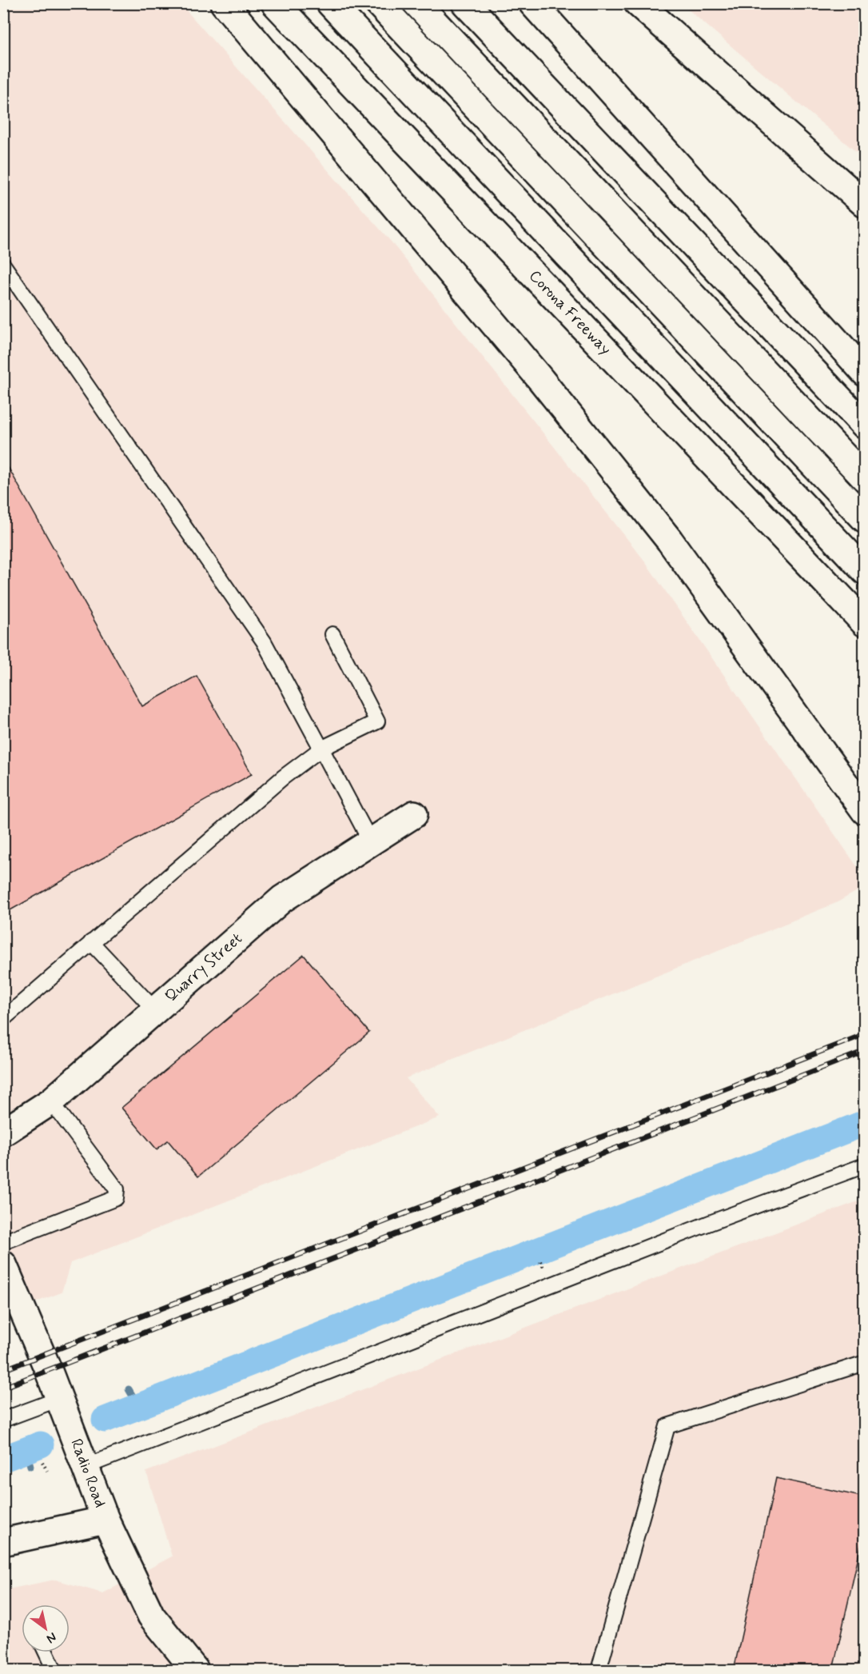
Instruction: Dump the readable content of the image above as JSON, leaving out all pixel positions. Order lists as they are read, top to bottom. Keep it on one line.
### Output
{"streets":{"main road":["Corona Freeway","Quarry Street","Radio Road"]},"north":"bottom right"}
